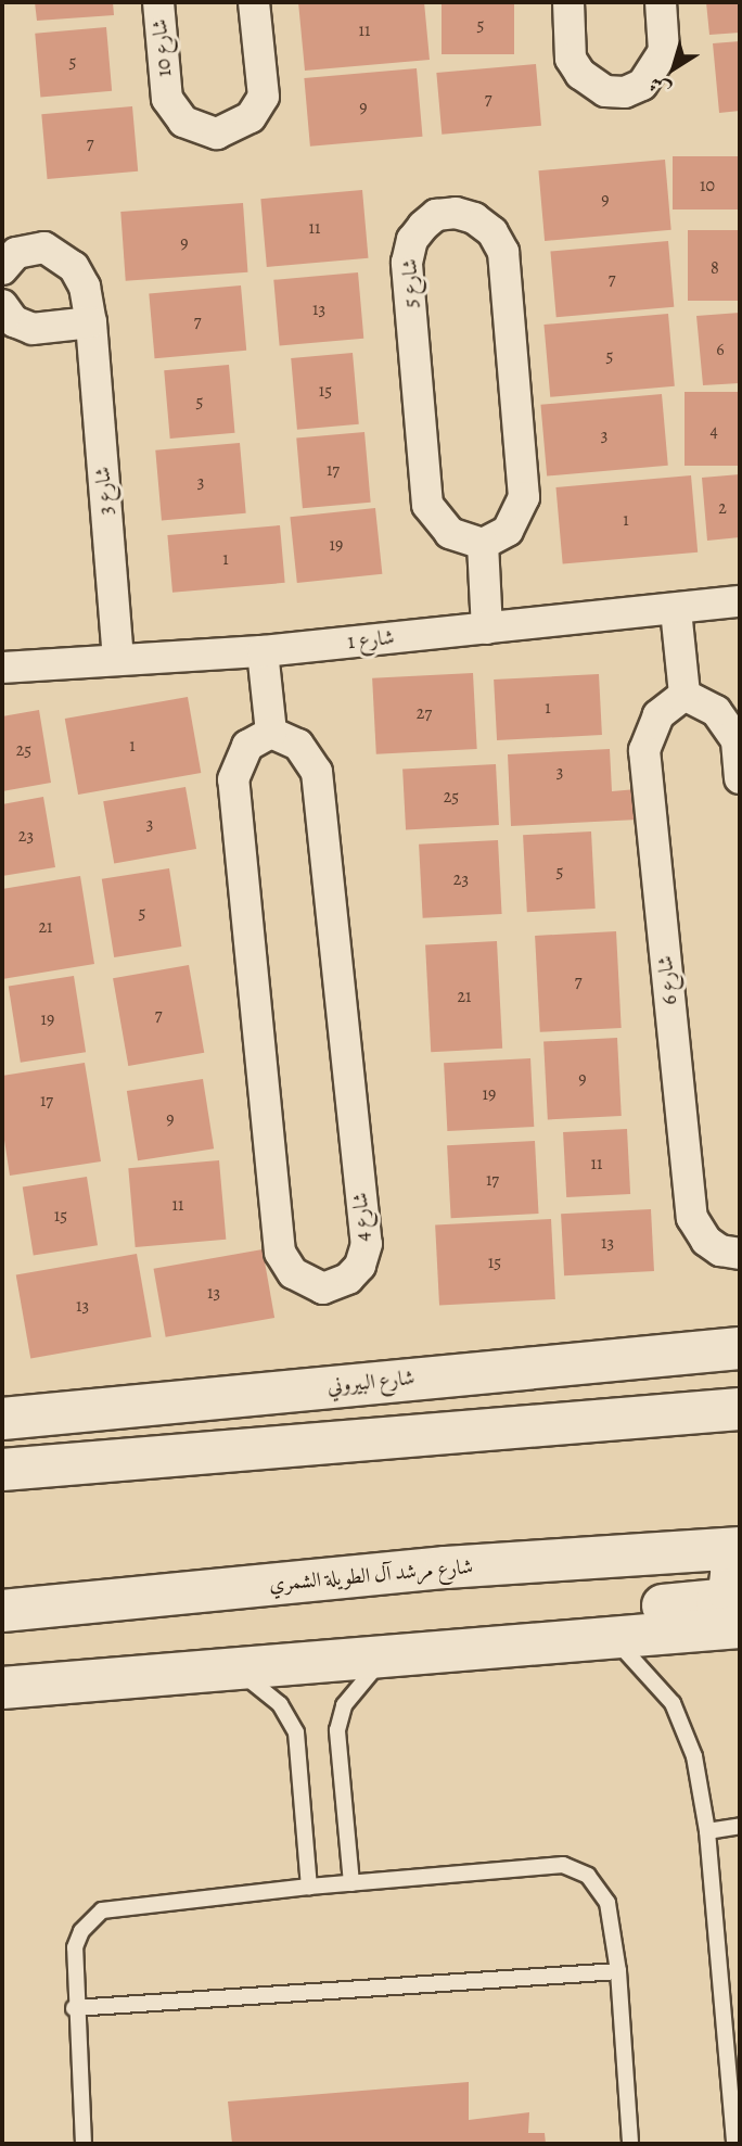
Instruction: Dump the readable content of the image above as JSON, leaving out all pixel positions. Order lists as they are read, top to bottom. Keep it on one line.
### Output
{"streets":{"main road":["شارع البيروني","شارع مرشد آل الطويلة الشمري"],"street":["شارع 10","شارع 5","شارع 3","شارع 1","شارع 6","شارع 4"]},"crossings":[["شارع 3","شارع 1"]],"house_numbers":["5","11","5","7","9","7","10","9","11","9","8","7","13","7","6","5","15","5","4","3","17","3","2","1","19","1","1","27","1","25","3","25","3","23","5","23","5","21","7","21","7","19","9","19","17","9","11","17","11","15","13","15","13","13"],"north":"bottom left"}
